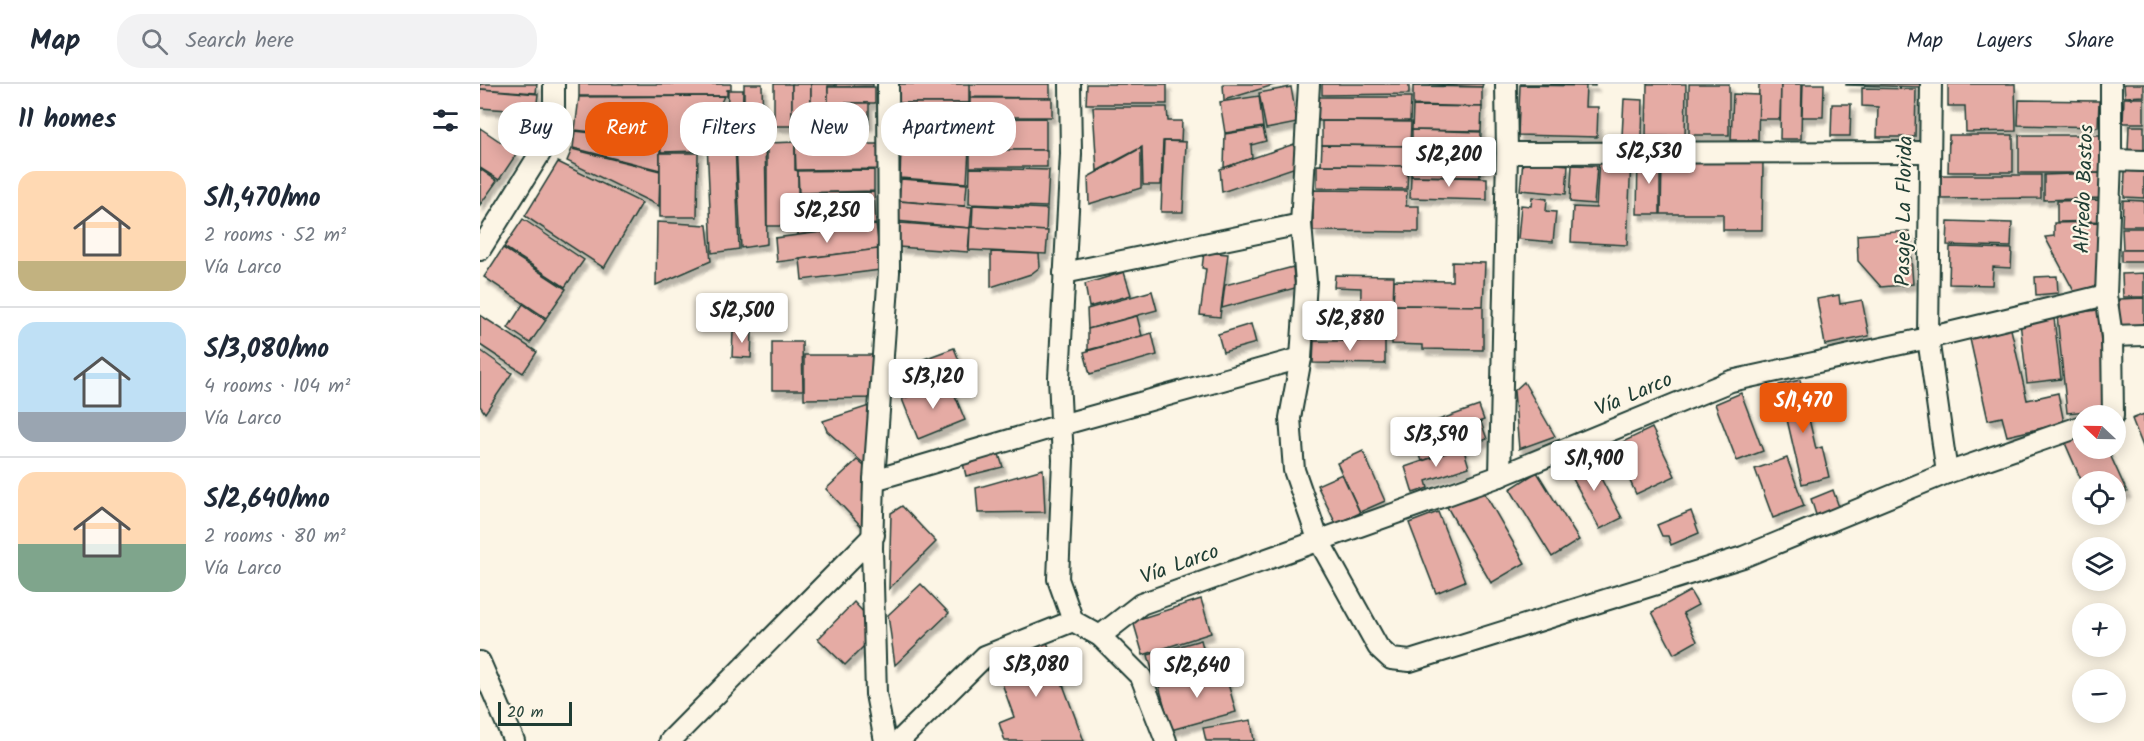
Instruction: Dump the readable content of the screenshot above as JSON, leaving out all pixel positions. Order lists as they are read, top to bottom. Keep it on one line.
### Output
{"streets":{"street":["Alfredo Bastos","Pasaje La Florida","Vía Larco"]},"crossings":[["Alfredo Bastos","Vía Larco"],["Pasaje La Florida","Vía Larco"]],"scale_bar":"20 m","north":"left","page":{"header":"Map","search":"Search here","nav":["Map","Layers","Share"],"heading":"11 homes","chip":["Buy","Rent","Filters","New","Apartment"],"price":["S/2,530","S/2,200","S/2,250","S/2,500","S/2,880","S/3,120","S/1,470","S/3,590","S/1,900","S/3,080","S/2,640"],"list":[{"name":"S/1,470/mo","note":"2 rooms · 52 m² · Vía Larco"},{"name":"S/3,080/mo","note":"4 rooms · 104 m² · Vía Larco"},{"name":"S/2,640/mo","note":"2 rooms · 80 m² · Vía Larco"}],"map_buttons":["+","−"],"scale":"20 m"}}
